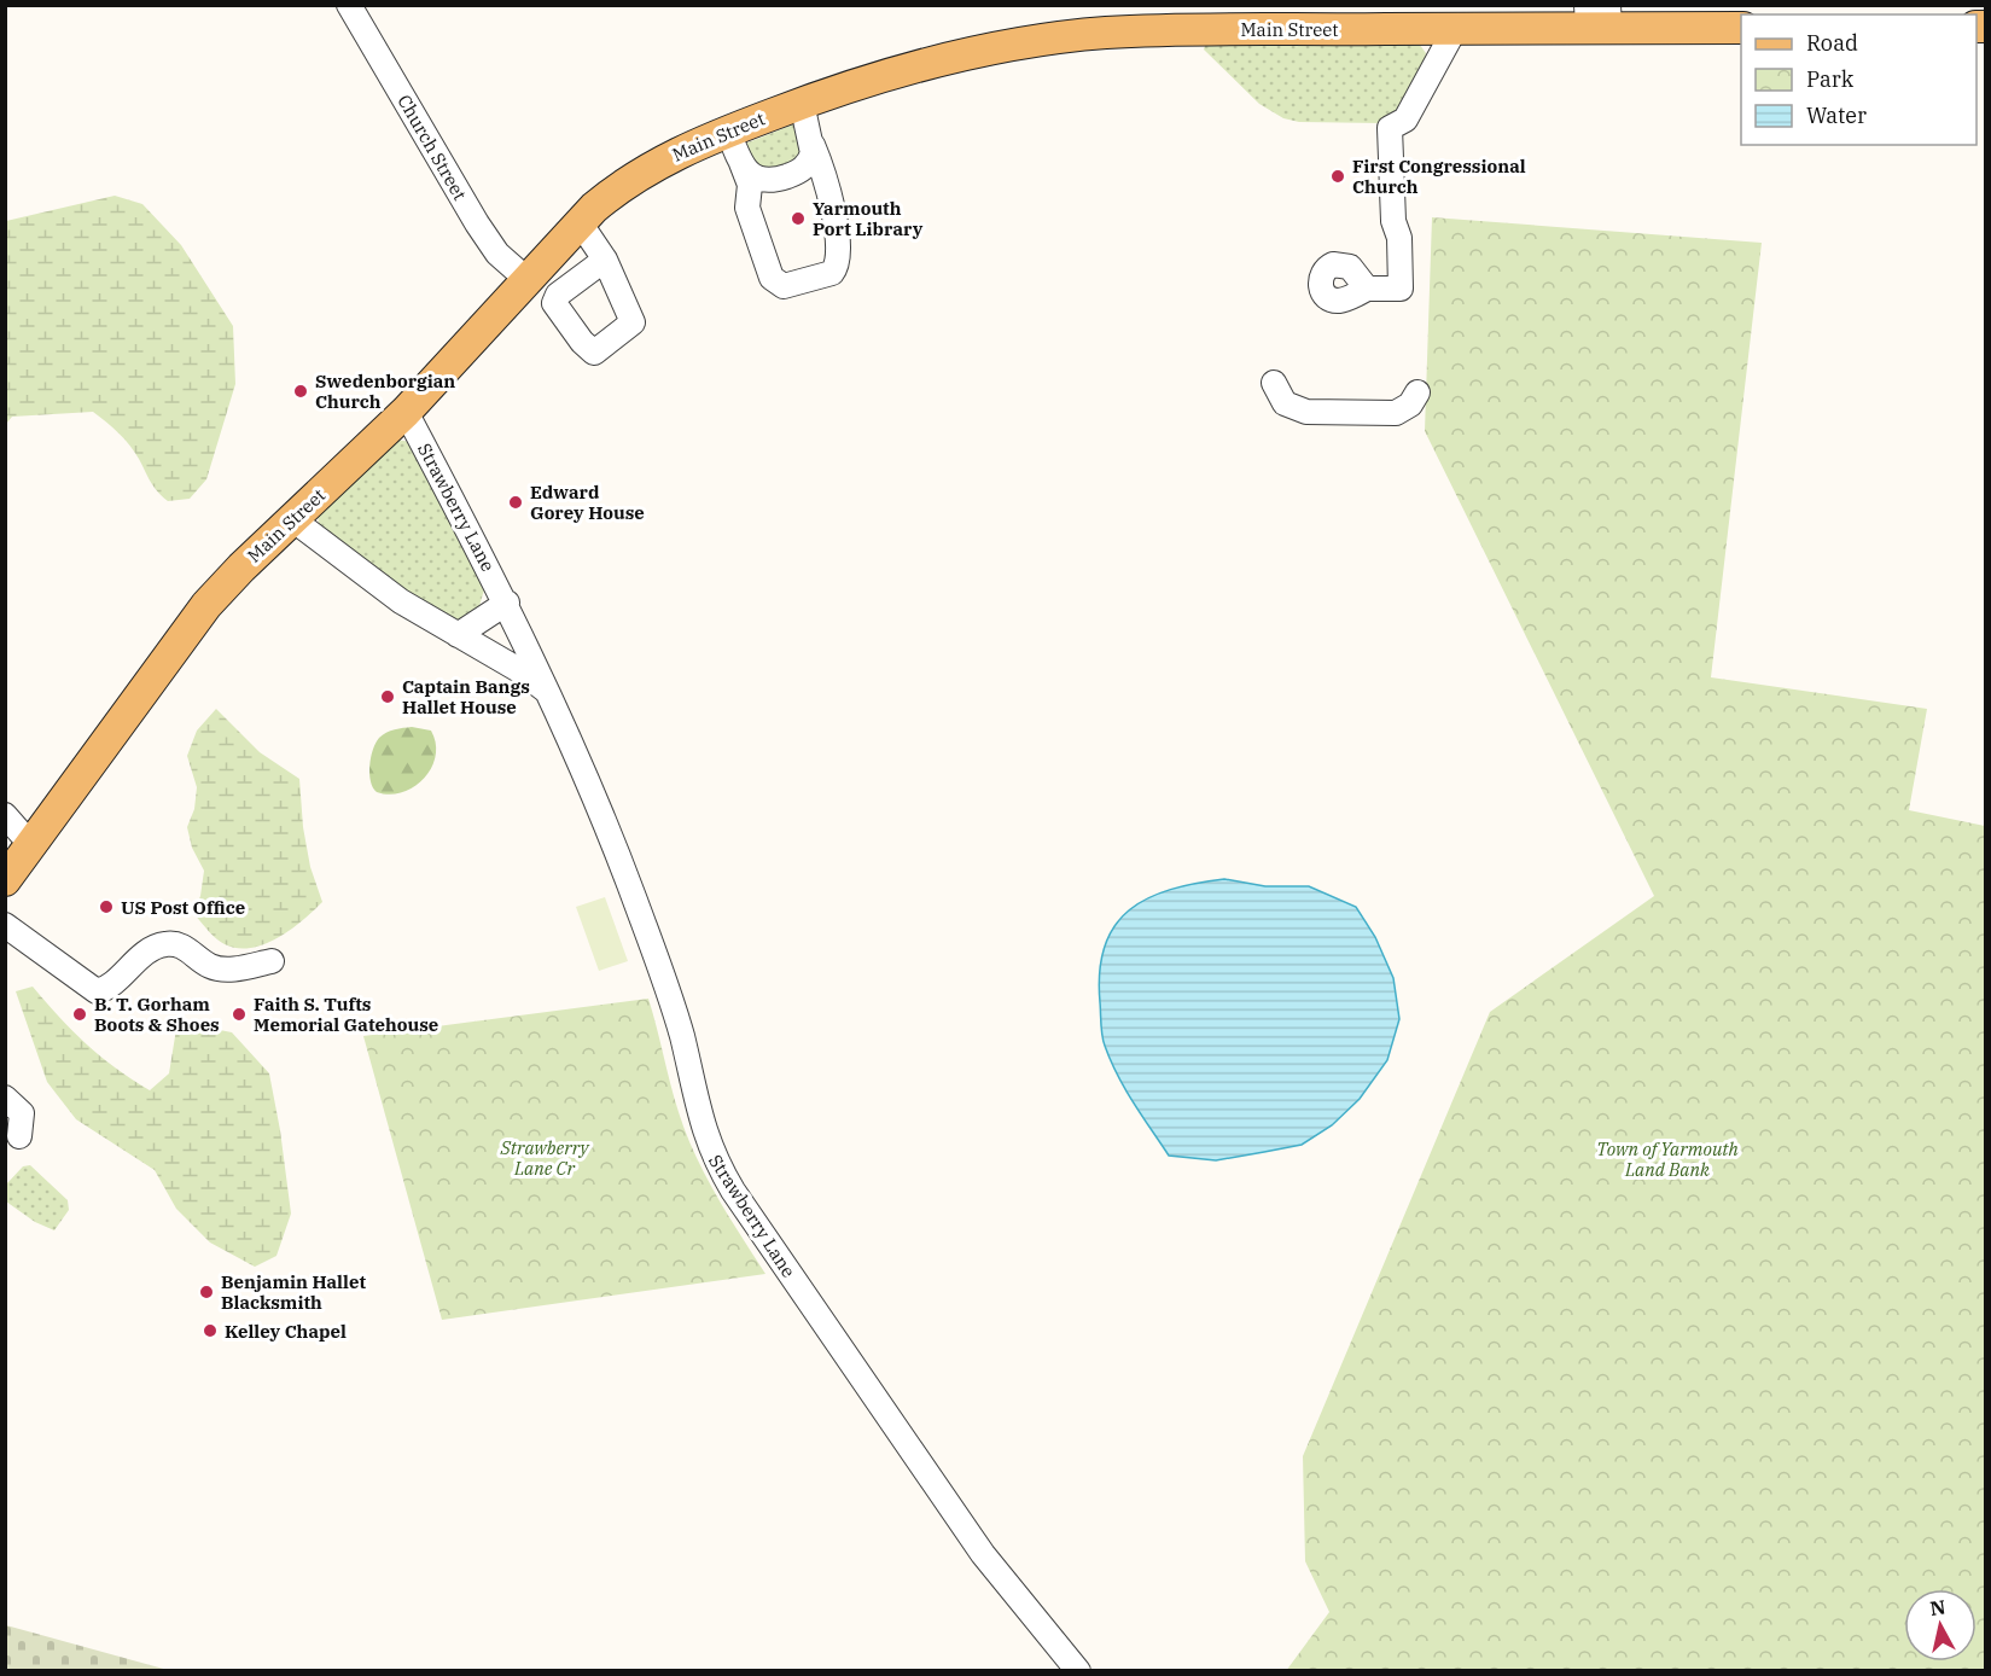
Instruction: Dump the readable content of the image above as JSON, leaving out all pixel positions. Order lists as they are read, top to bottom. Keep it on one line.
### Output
{"streets":{"main road":["Main Street"],"street":["Church Street","Strawberry Lane"]},"crossings":[["Main Street","Church Street"],["Main Street","Strawberry Lane"]],"parks":["Strawberry Lane Cr","Town of Yarmouth Land Bank"],"places":["First Congressional Church","Yarmouth Port Library","Swedenborgian Church","Edward Gorey House","Captain Bangs Hallet House","US Post Office","B. T. Gorham Boots & Shoes","Faith S. Tufts Memorial Gatehouse","Benjamin Hallet Blacksmith","Kelley Chapel"],"legend":["Road","Park","Water"],"north":"top"}
